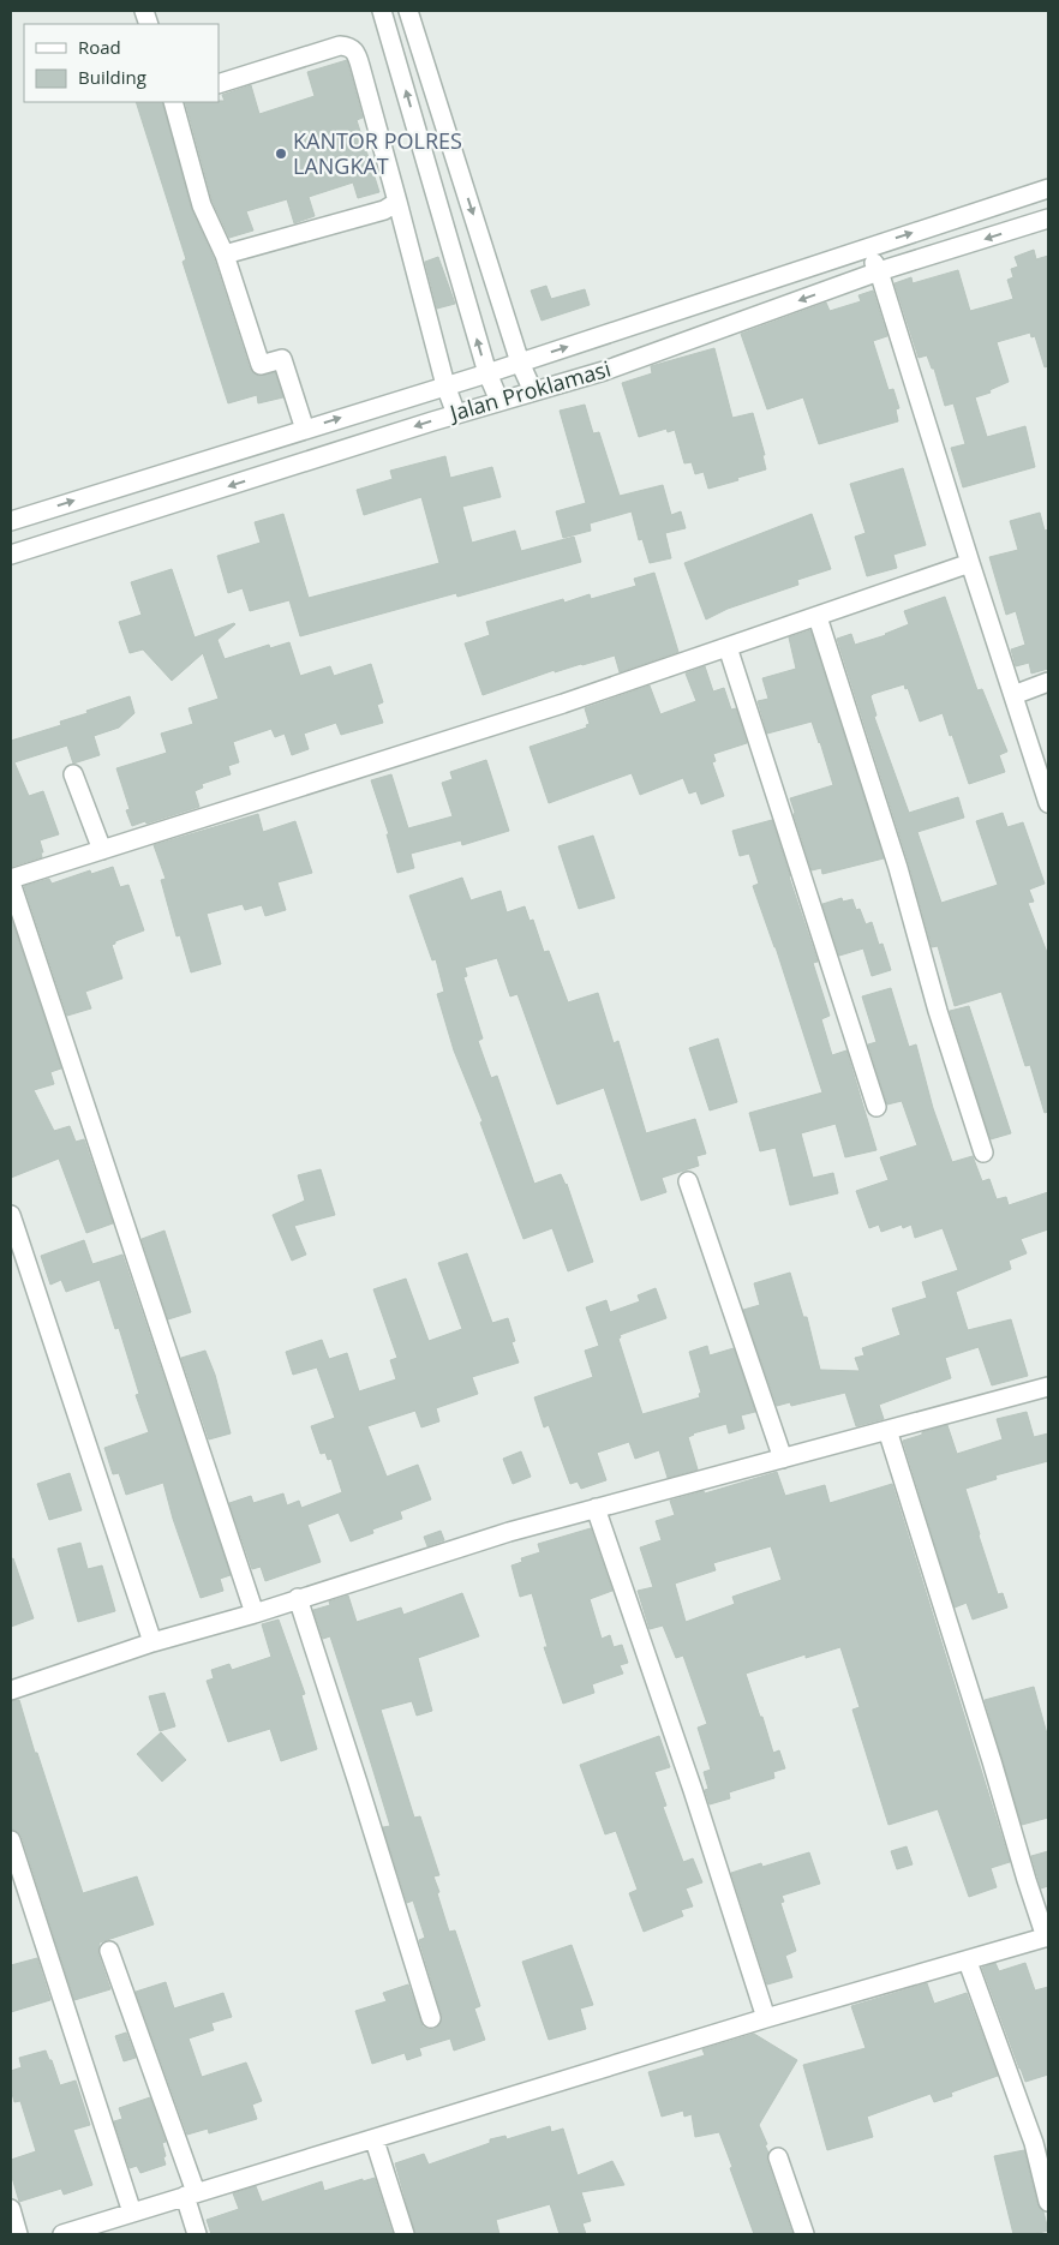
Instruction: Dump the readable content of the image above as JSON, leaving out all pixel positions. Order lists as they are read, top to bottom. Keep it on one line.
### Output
{"streets":{"street":["Jalan Proklamasi"]},"places":["KANTOR POLRES LANGKAT"],"legend":["Road","Building"]}
